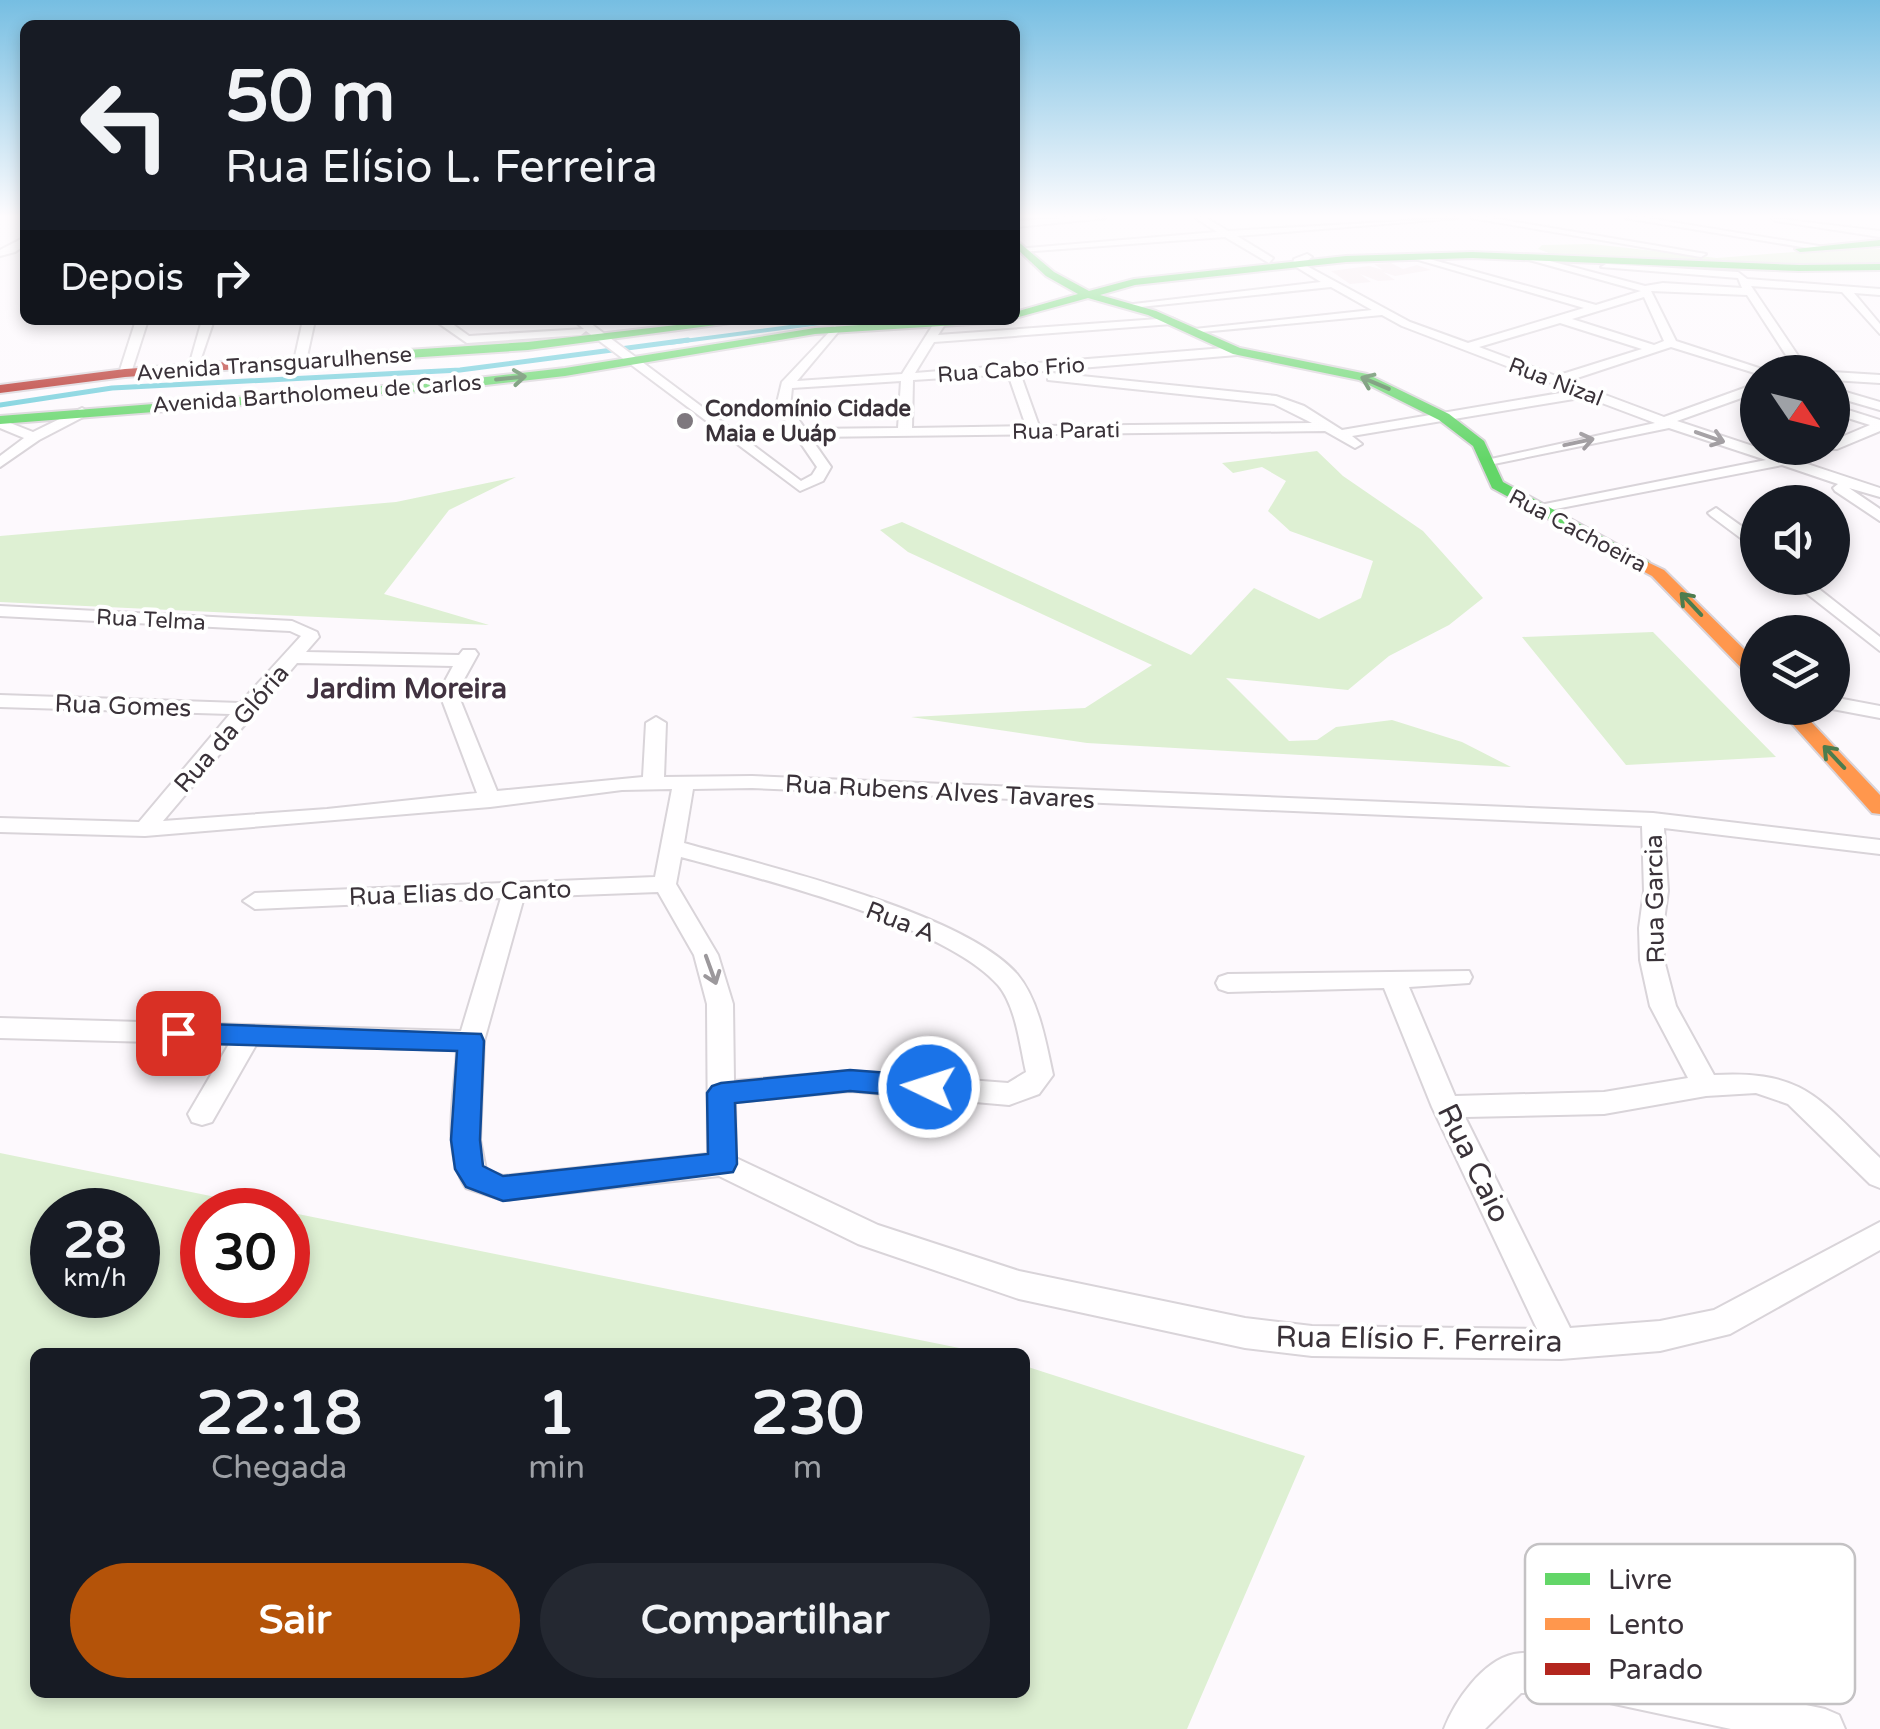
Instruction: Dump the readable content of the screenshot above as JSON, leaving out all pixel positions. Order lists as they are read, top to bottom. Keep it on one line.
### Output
{"streets":{"main road":["Avenida Transguarulhense","Avenida Bartholomeu de Carlos","Rua Cachoeira"],"street":["Rua Cabo Frio","Rua Nizal","Rua Parati","Rua Telma","Rua Gomes","Rua da Glória","Rua Rubens Alves Tavares","Rua Elias do Canto","Rua Garcia","Rua A","Rua Caio","Rua Elísio F. Ferreira"]},"crossings":[["Rua Cabo Frio","Rua Cachoeira"],["Rua Nizal","Rua Parati"],["Rua Parati","Rua Cachoeira"],["Rua Telma","Rua da Glória"],["Rua Gomes","Rua da Glória"],["Rua da Glória","Rua Rubens Alves Tavares"],["Rua Rubens Alves Tavares","Rua Garcia"],["Rua Caio","Rua Elísio F. Ferreira"]],"one_way":["Avenida Bartholomeu de Carlos","Rua Cachoeira"],"districts":["Jardim Moreira"],"places":["Condomínio Cidade Maia e Uuáp"],"legend":["Livre","Lento","Parado"],"north":"bottom right","page":{"turn":["50 m","Rua Elísio L. Ferreira"],"then":"Depois","speed":"28 km/h","limit":"30","eta":["22:18","Chegada","1","min","230","m"],"buttons":["Sair","Compartilhar"]}}
